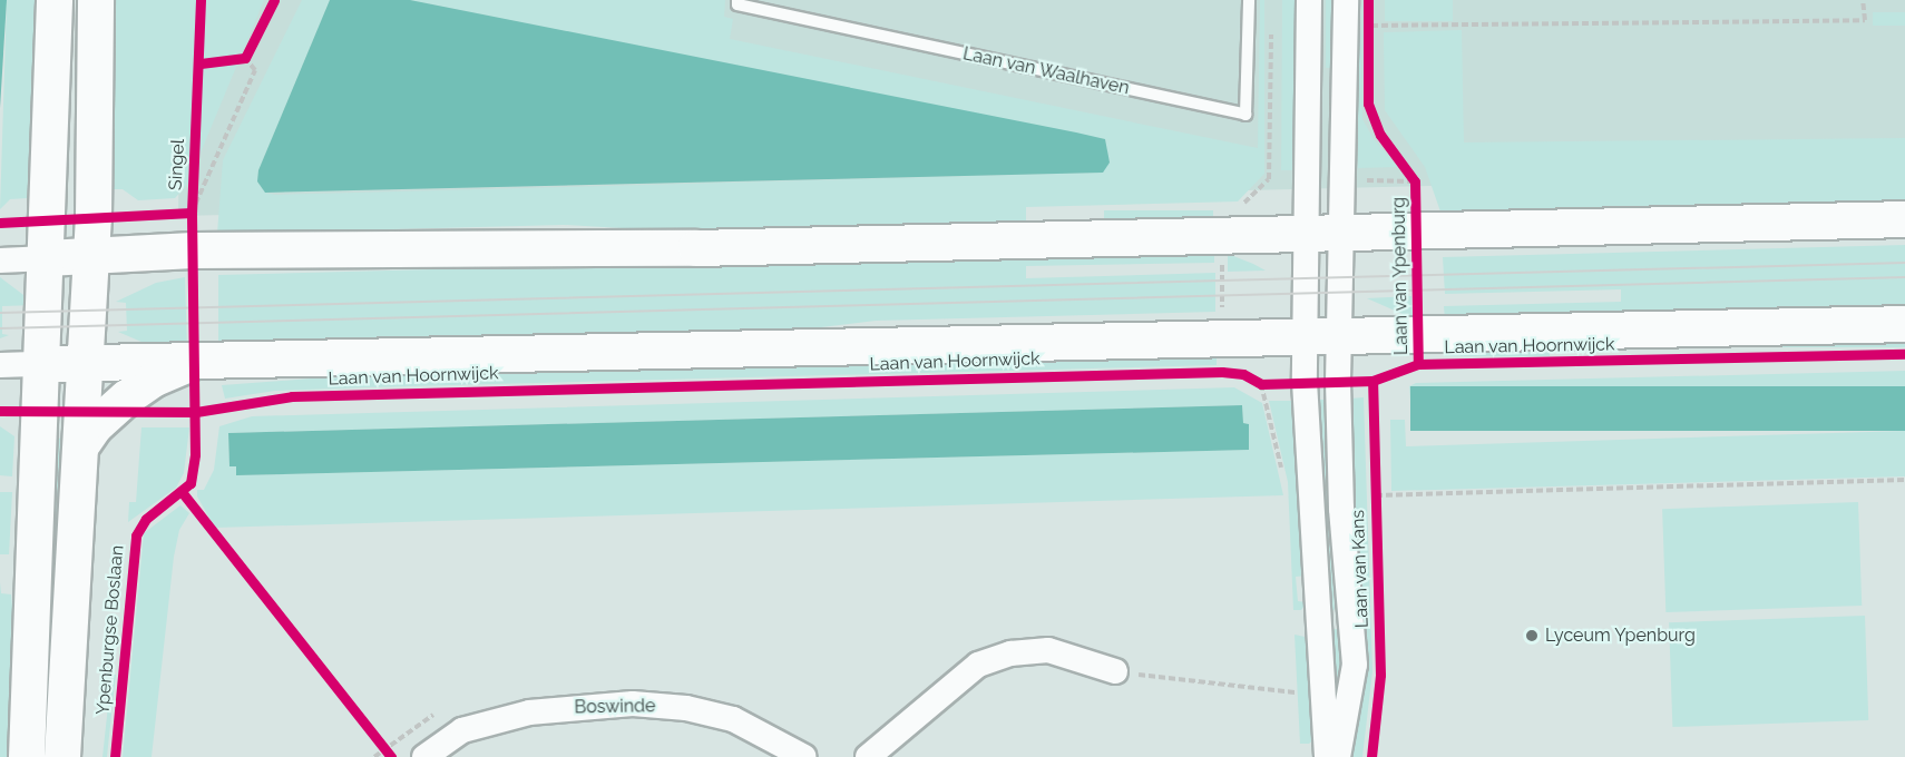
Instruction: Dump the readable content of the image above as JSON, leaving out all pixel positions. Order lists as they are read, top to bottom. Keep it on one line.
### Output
{"streets":{"main road":["Laan van Hoornwijck","Ypenburgse Boslaan"],"street":["Laan van Kans","Boswinde"],"lane":["Laan van Waalhaven"],"cycle path":["Singel","Laan van Ypenburg"]},"crossings":[["Laan van Hoornwijck","Laan van Kans"],["Laan van Hoornwijck","Ypenburgse Boslaan"]],"places":["Lyceum Ypenburg"]}
